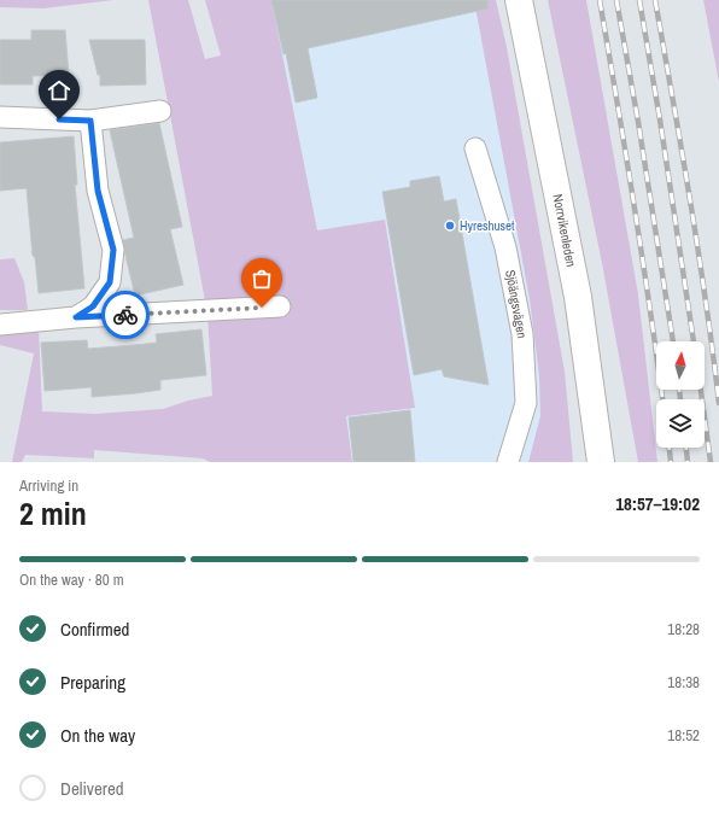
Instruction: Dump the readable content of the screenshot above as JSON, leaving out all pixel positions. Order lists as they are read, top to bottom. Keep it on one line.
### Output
{"streets":{"main road":["Norrvikenleden"],"street":["Sjöängsvägen"]},"places":["Hyreshuset"],"north":"top","page":{"heading":["2 min","Arriving in","18:57–19:02"],"bar":"On the way · 80 m","list":[["Confirmed","18:28"],["Preparing","18:38"],["On the way","18:52"],"Delivered"]}}
